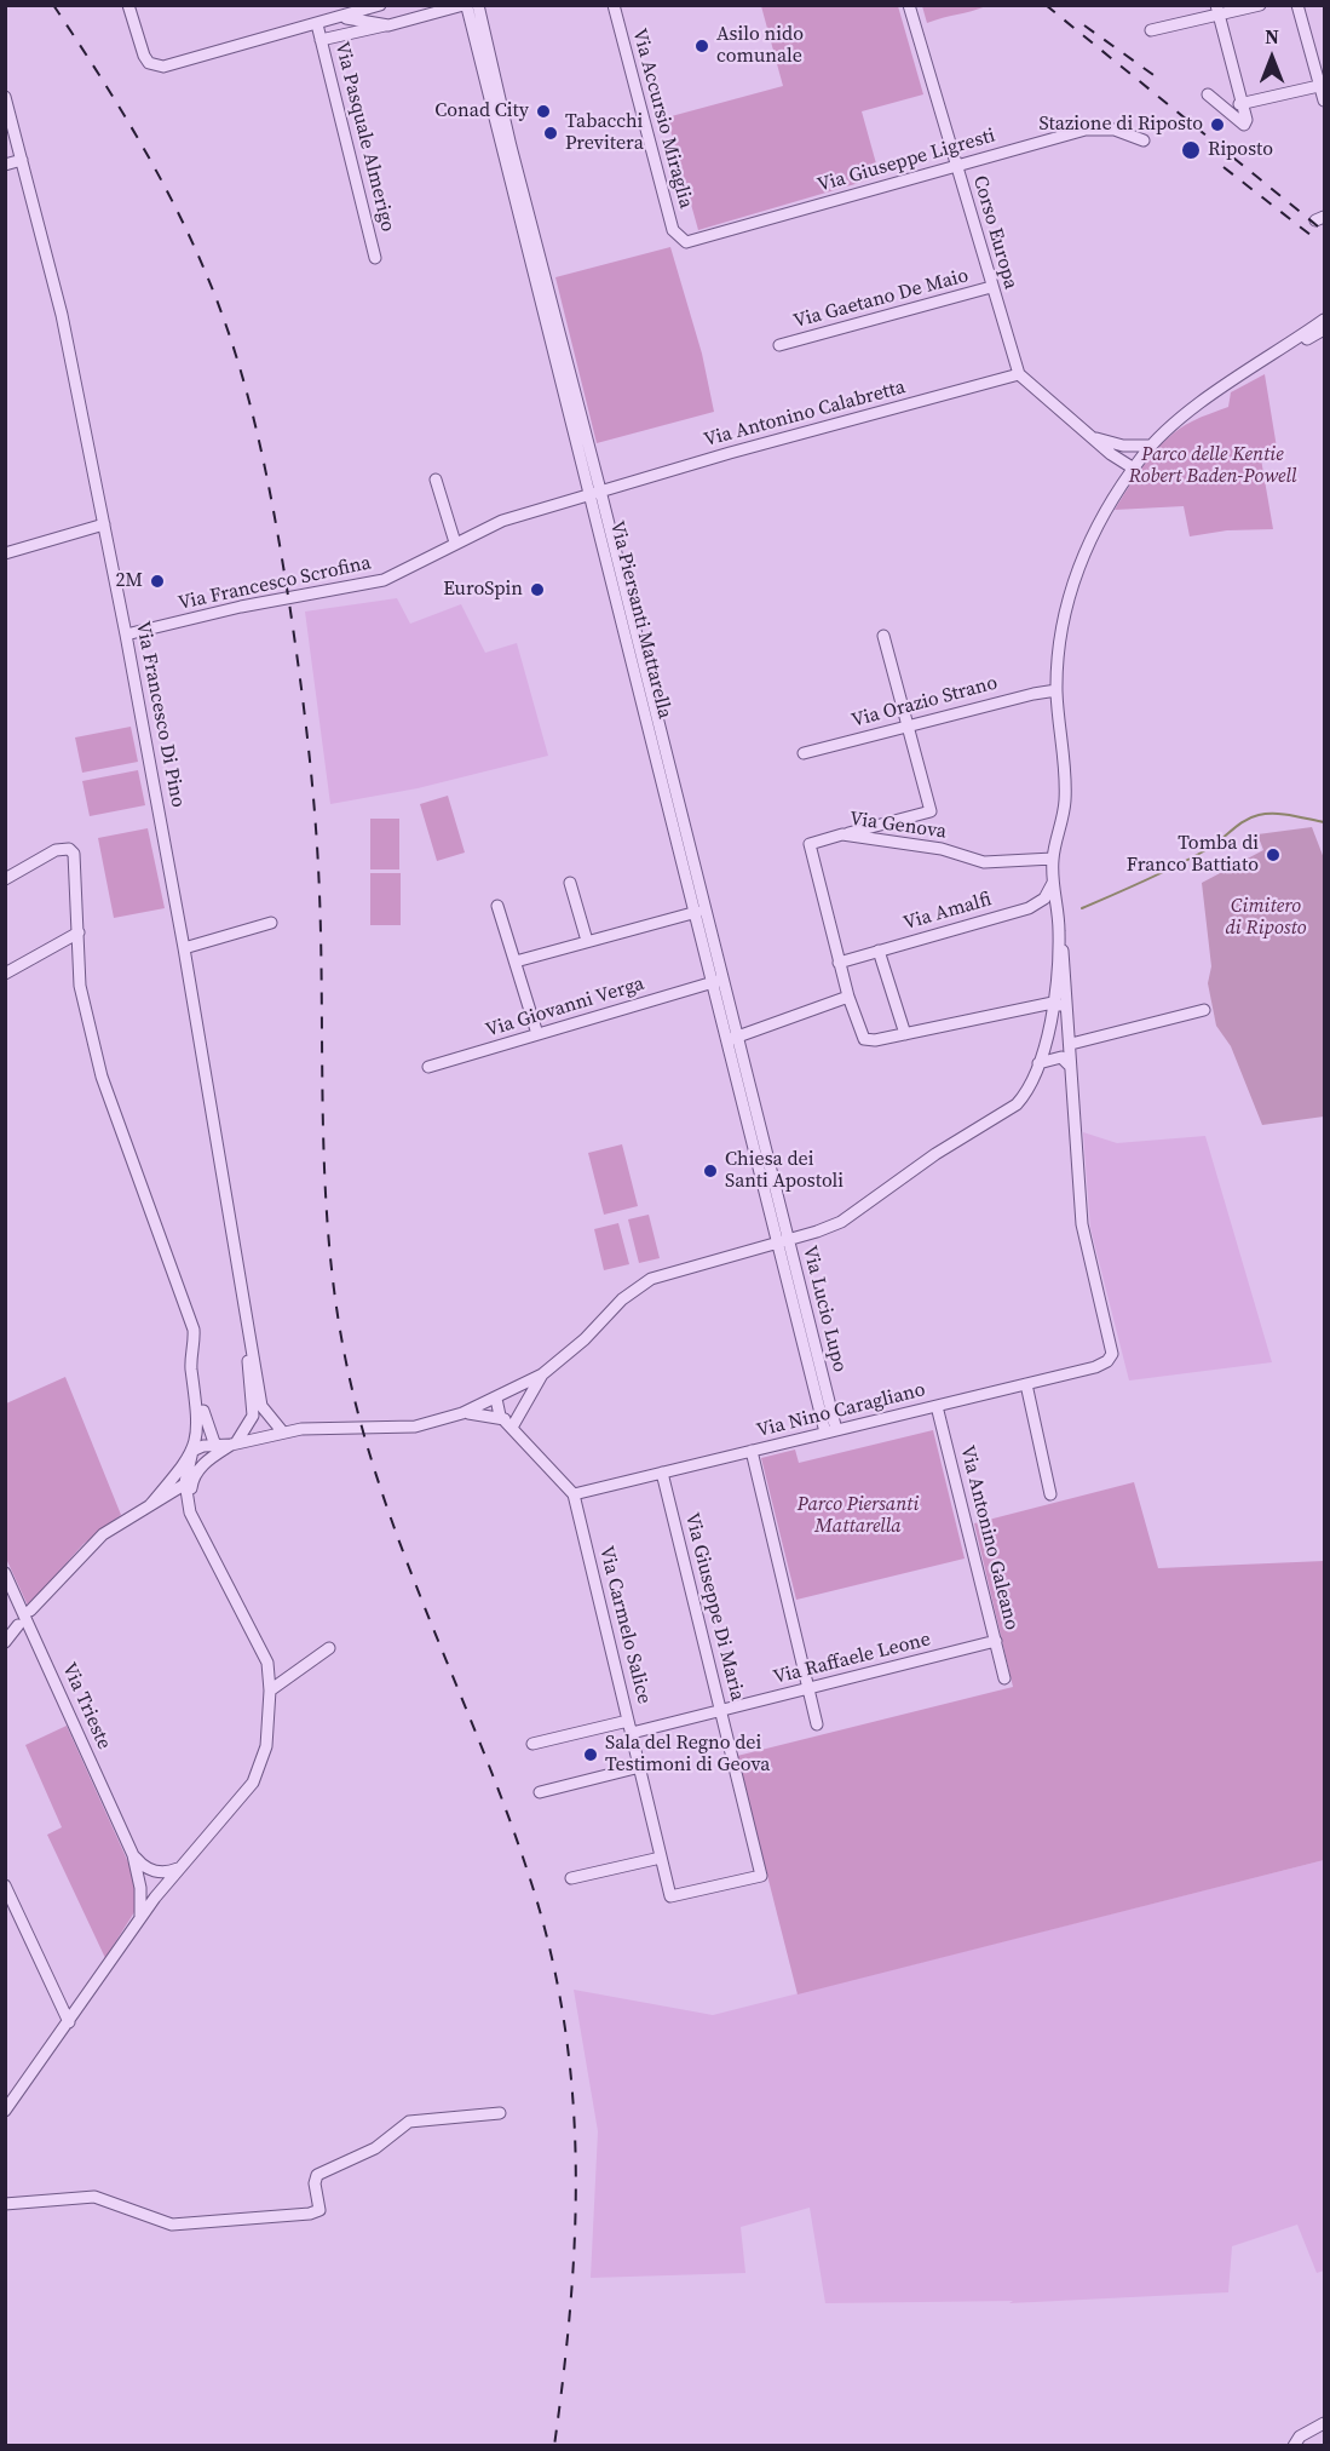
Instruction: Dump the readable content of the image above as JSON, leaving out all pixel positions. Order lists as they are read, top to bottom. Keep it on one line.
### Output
{"streets":{"street":["Via Accursio Miraglia","Via Pasquale Almerigo","Via Giuseppe Ligresti","Corso Europa","Via Gaetano De Maio","Via Antonino Calabretta","Via Francesco Scrofina","Via Piersanti Mattarella","Via Orazio Strano","Via Francesco Di Pino","Via Genova","Via Amalfi","Via Giovanni Verga","Via Lucio Lupo","Via Nino Caragliano","Via Antonino Galeano","Via Giuseppe Di Maria","Via Carmelo Salice","Via Raffaele Leone","Via Trieste"]},"crossings":[["Via Accursio Miraglia","Via Giuseppe Ligresti"],["Via Giuseppe Ligresti","Corso Europa"],["Corso Europa","Via Gaetano De Maio"],["Corso Europa","Via Antonino Calabretta"],["Via Antonino Calabretta","Via Francesco Scrofina"],["Via Antonino Calabretta","Via Piersanti Mattarella"],["Via Francesco Scrofina","Via Piersanti Mattarella"],["Via Francesco Scrofina","Via Francesco Di Pino"],["Via Piersanti Mattarella","Via Giovanni Verga"],["Via Piersanti Mattarella","Via Lucio Lupo"],["Via Genova","Via Amalfi"],["Via Lucio Lupo","Via Nino Caragliano"],["Via Nino Caragliano","Via Antonino Galeano"],["Via Nino Caragliano","Via Giuseppe Di Maria"],["Via Nino Caragliano","Via Carmelo Salice"],["Via Antonino Galeano","Via Raffaele Leone"],["Via Giuseppe Di Maria","Via Carmelo Salice"],["Via Giuseppe Di Maria","Via Raffaele Leone"],["Via Carmelo Salice","Via Raffaele Leone"]],"parks":["Parco delle Kentie Robert Baden-Powell","Cimitero di Riposto","Parco Piersanti Mattarella"],"places":["Asilo nido comunale","Conad City","Stazione di Riposto","Tabacchi Previtera","Riposto","2M","EuroSpin","Tomba di Franco Battiato","Chiesa dei Santi Apostoli","Sala del Regno dei Testimoni di Geova"],"north":"top"}
